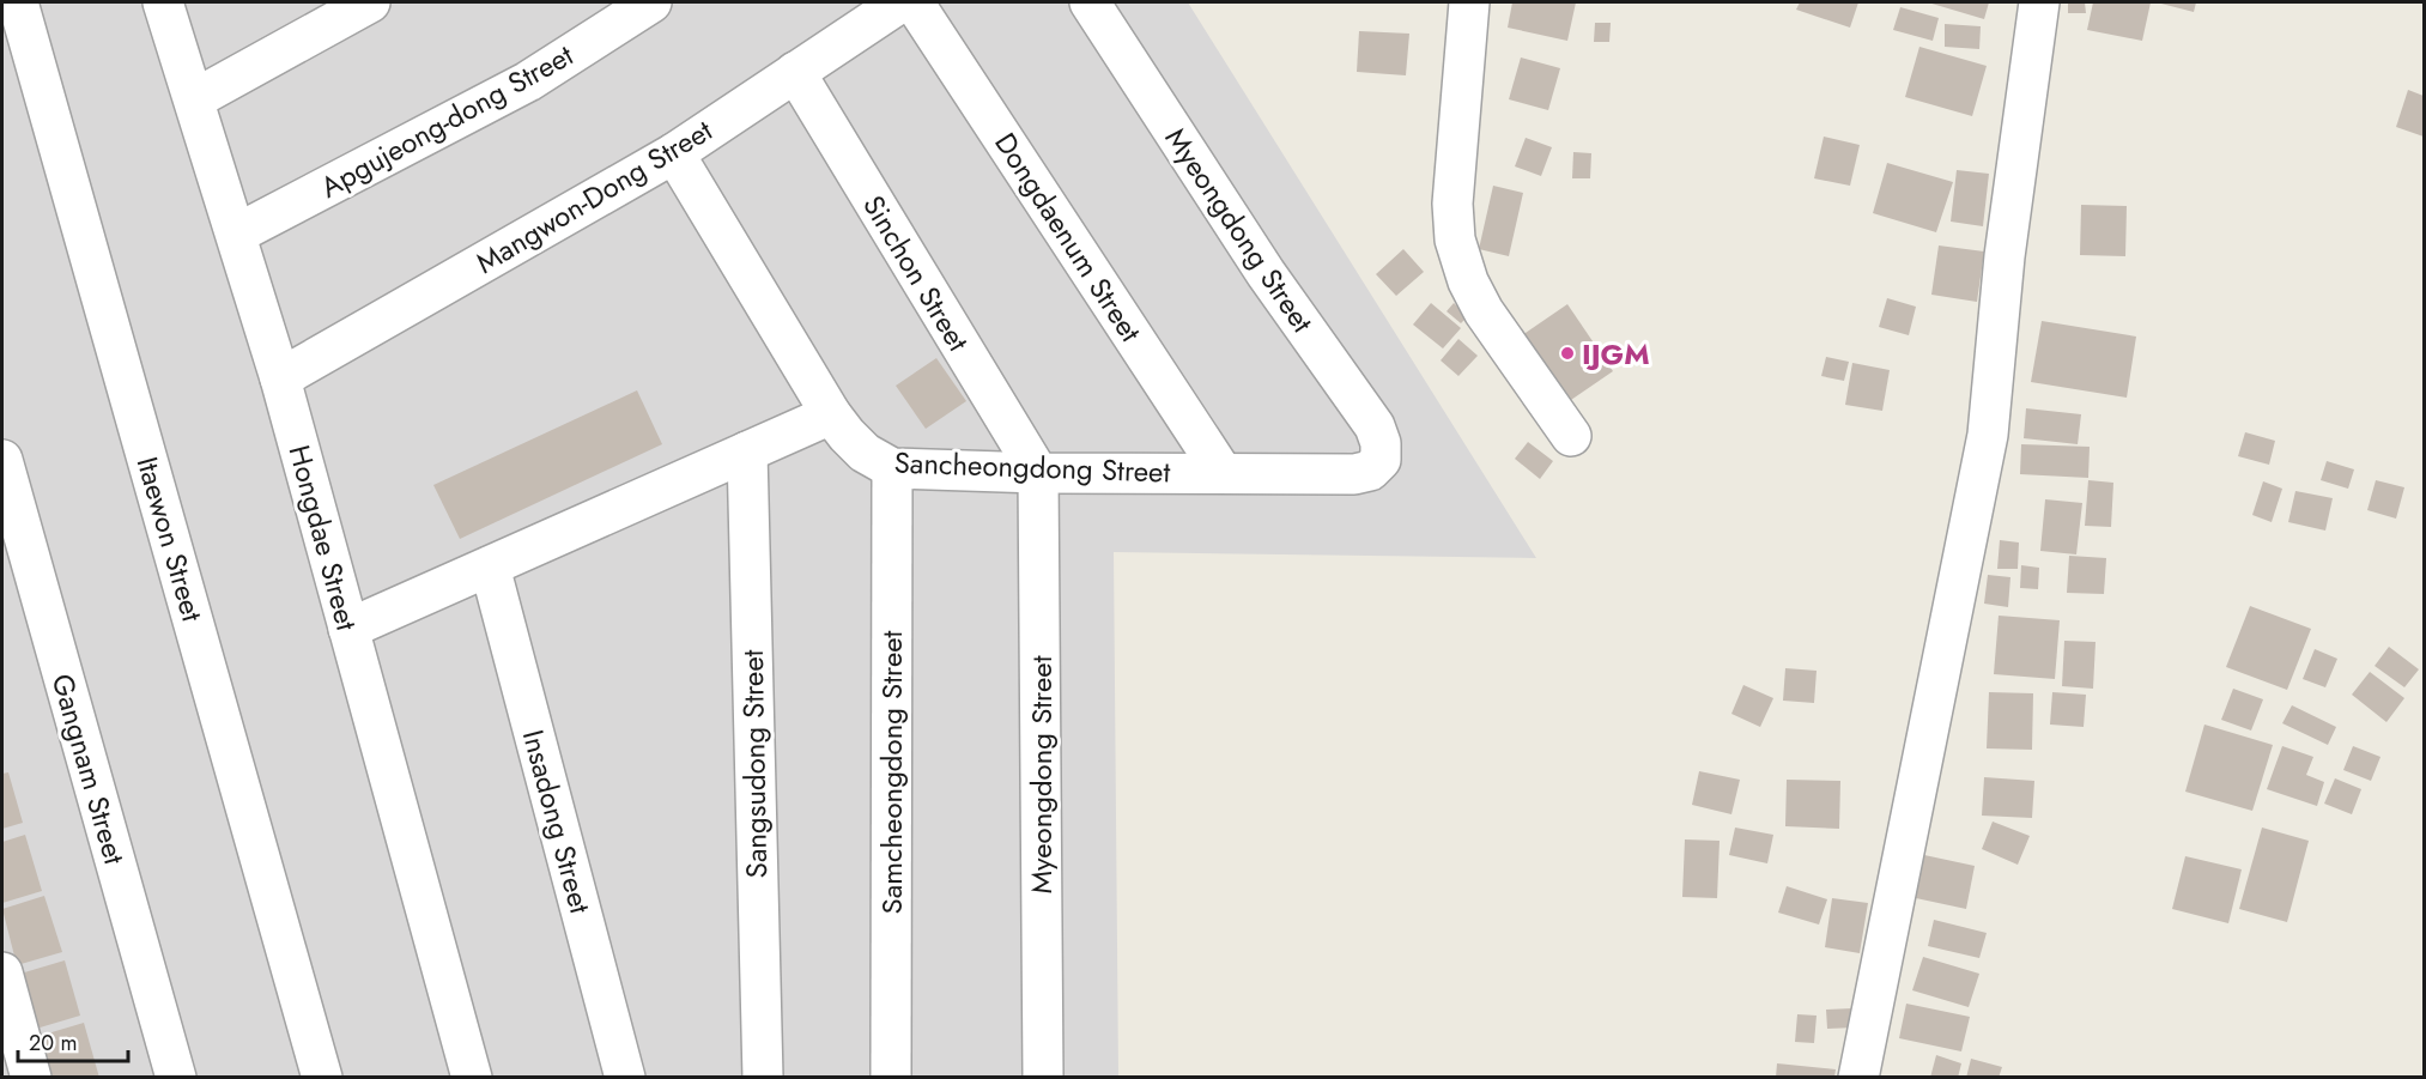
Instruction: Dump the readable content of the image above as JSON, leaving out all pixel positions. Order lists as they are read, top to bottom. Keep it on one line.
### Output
{"streets":{"street":["Apgujeong-dong Street","Mangwon-Dong Street","Myeongdong Street","Dongdaenum Street","Sinchon Street","Sancheongdong Street","Hongdae Street","Itaewon Street","Sangsudong Street","Gangnam Street","Samcheongdong Street","Insadong Street"]},"crossings":[["Apgujeong-dong Street","Hongdae Street"],["Mangwon-Dong Street","Sinchon Street"],["Mangwon-Dong Street","Sancheongdong Street"],["Mangwon-Dong Street","Hongdae Street"],["Myeongdong Street","Sinchon Street"],["Myeongdong Street","Sancheongdong Street"],["Dongdaenum Street","Sancheongdong Street"],["Sinchon Street","Sancheongdong Street"],["Sancheongdong Street","Samcheongdong Street"]],"places":["IJGM"],"scale_bar":"20 m"}
